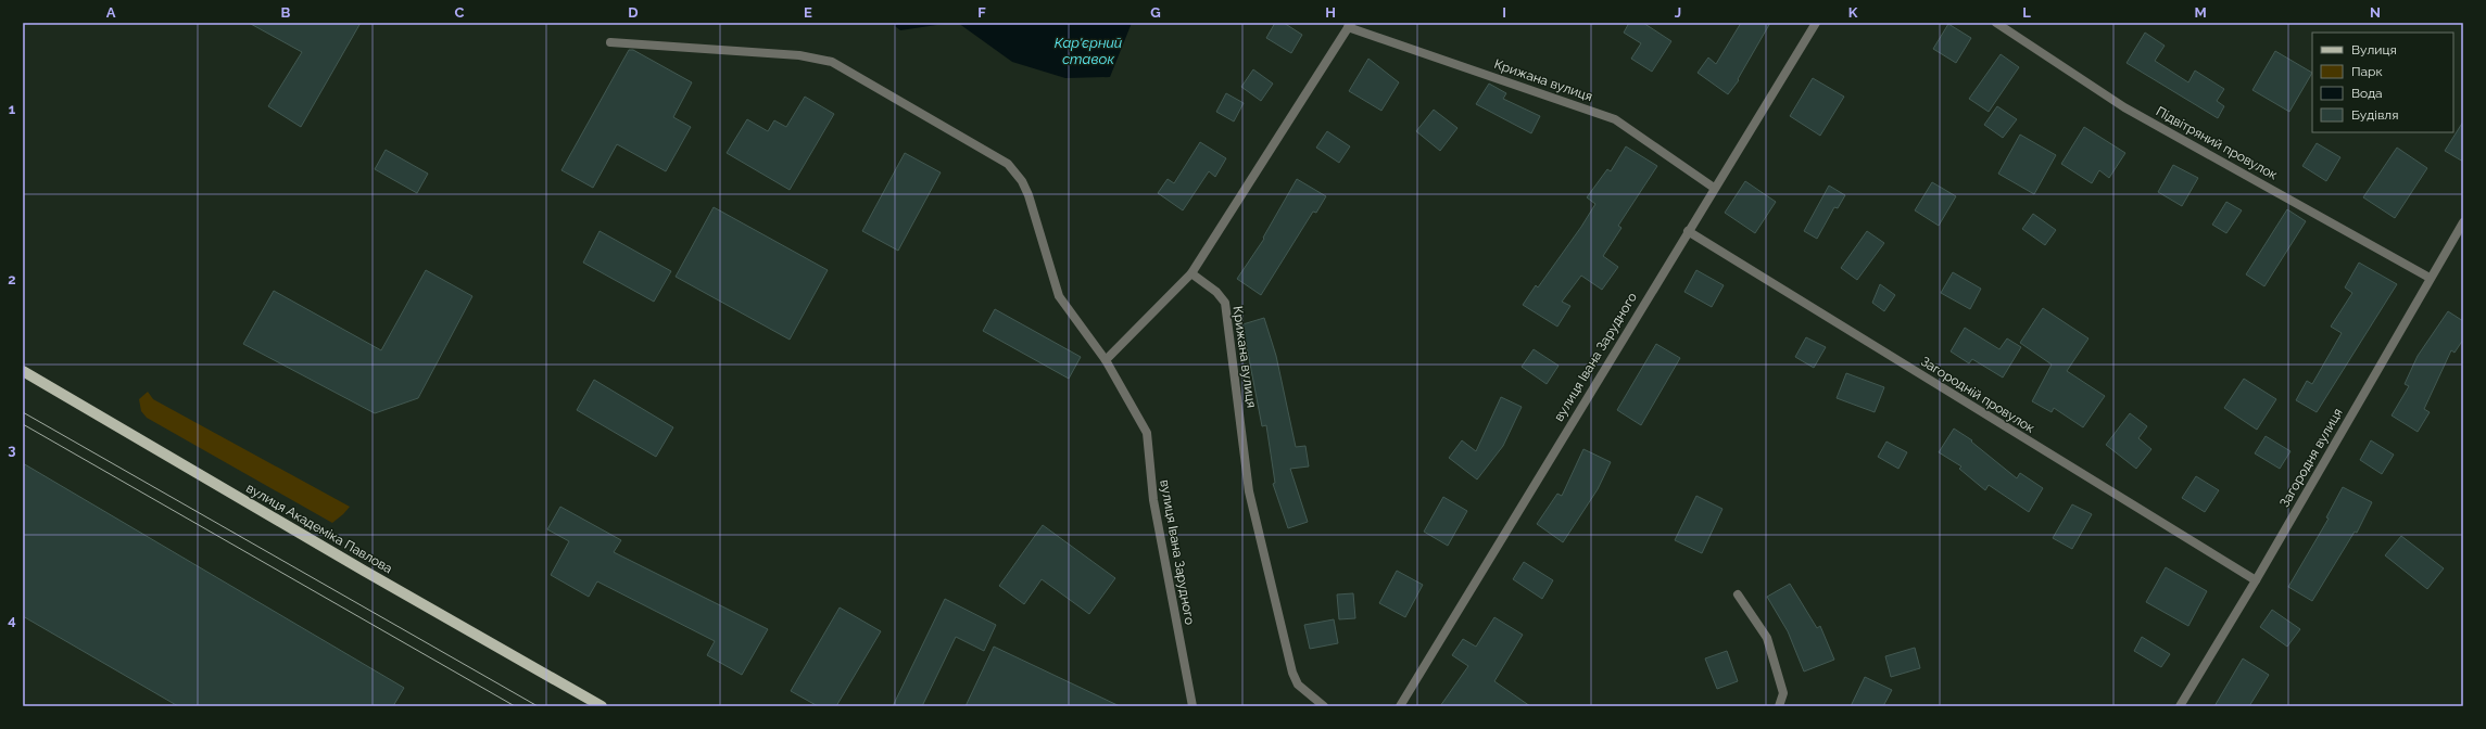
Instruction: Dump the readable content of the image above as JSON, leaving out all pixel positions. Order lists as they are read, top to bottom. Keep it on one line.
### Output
{"streets":{"main road":["вулиця Академіка Павлова"],"street":["Крижана вулиця","Підвітряний провулок","вулиця Івана Зарудного","Загородній провулок","Загородня вулиця"]},"crossings":[["Крижана вулиця","вулиця Івана Зарудного"],["Підвітряний провулок","Загородня вулиця"],["вулиця Івана Зарудного","Загородній провулок"],["Загородній провулок","Загородня вулиця"]],"water":["Кар'єрний ставок"],"legend":["Вулиця","Парк","Вода","Будівля"],"grid":{"columns":["A","B","C","D","E","F","G","H","I","J","K","L","M","N"],"rows":["1","2","3","4"]}}
